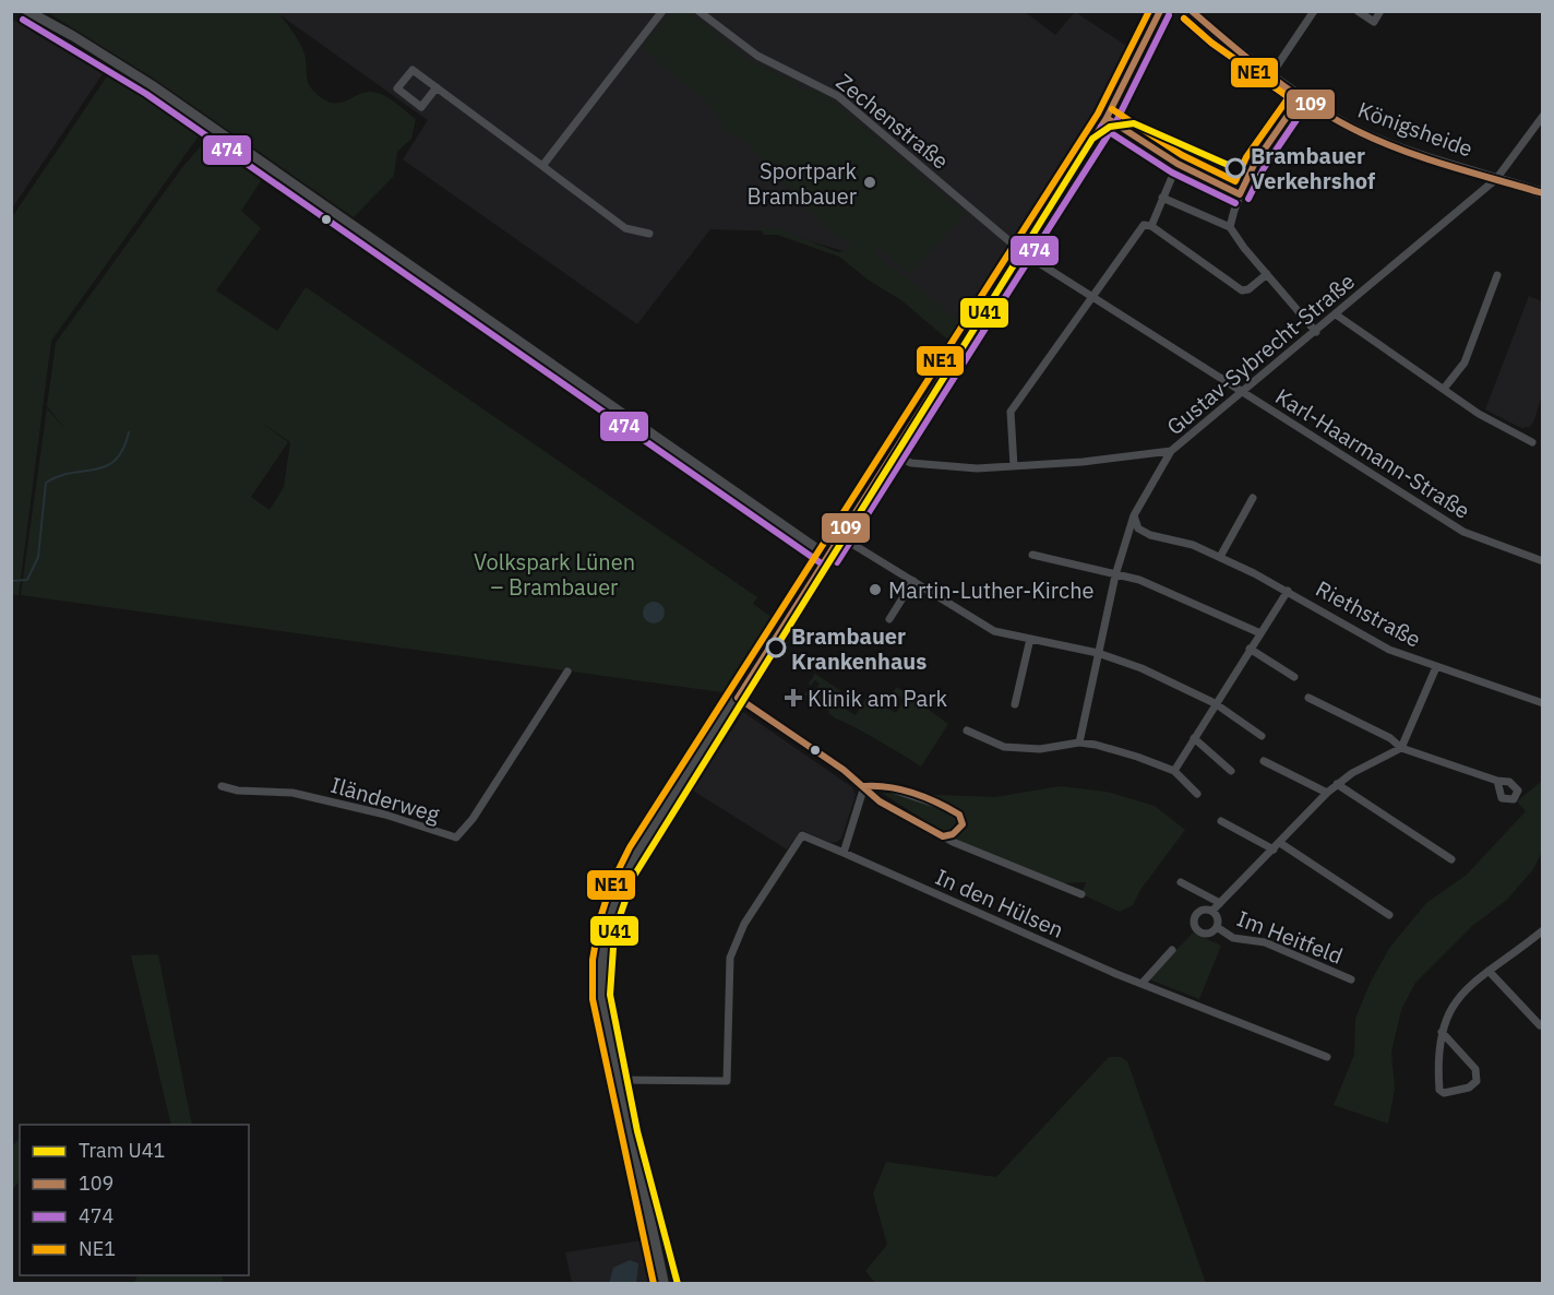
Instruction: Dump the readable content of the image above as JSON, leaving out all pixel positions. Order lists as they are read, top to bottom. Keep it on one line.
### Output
{"streets":{"main road":["Königsheide"],"street":["Zechenstraße","Gustav-Sybrecht-Straße","Karl-Haarmann-Straße","Riethstraße","Iländerweg","In den Hülsen","Im Heitfeld"]},"crossings":[["Zechenstraße","Karl-Haarmann-Straße"],["Königsheide","Gustav-Sybrecht-Straße"],["Gustav-Sybrecht-Straße","Karl-Haarmann-Straße"]],"parks":["Volkspark Lünen – Brambauer"],"places":{"other":["Brambauer Verkehrshof","Sportpark Brambauer","Martin-Luther-Kirche","Brambauer Krankenhaus"],"health":["Klinik am Park"]},"lines":["transit line 109","transit line NE1","transit line 474","tram line U41"],"legend":["Tram U41","109","474","NE1"]}
